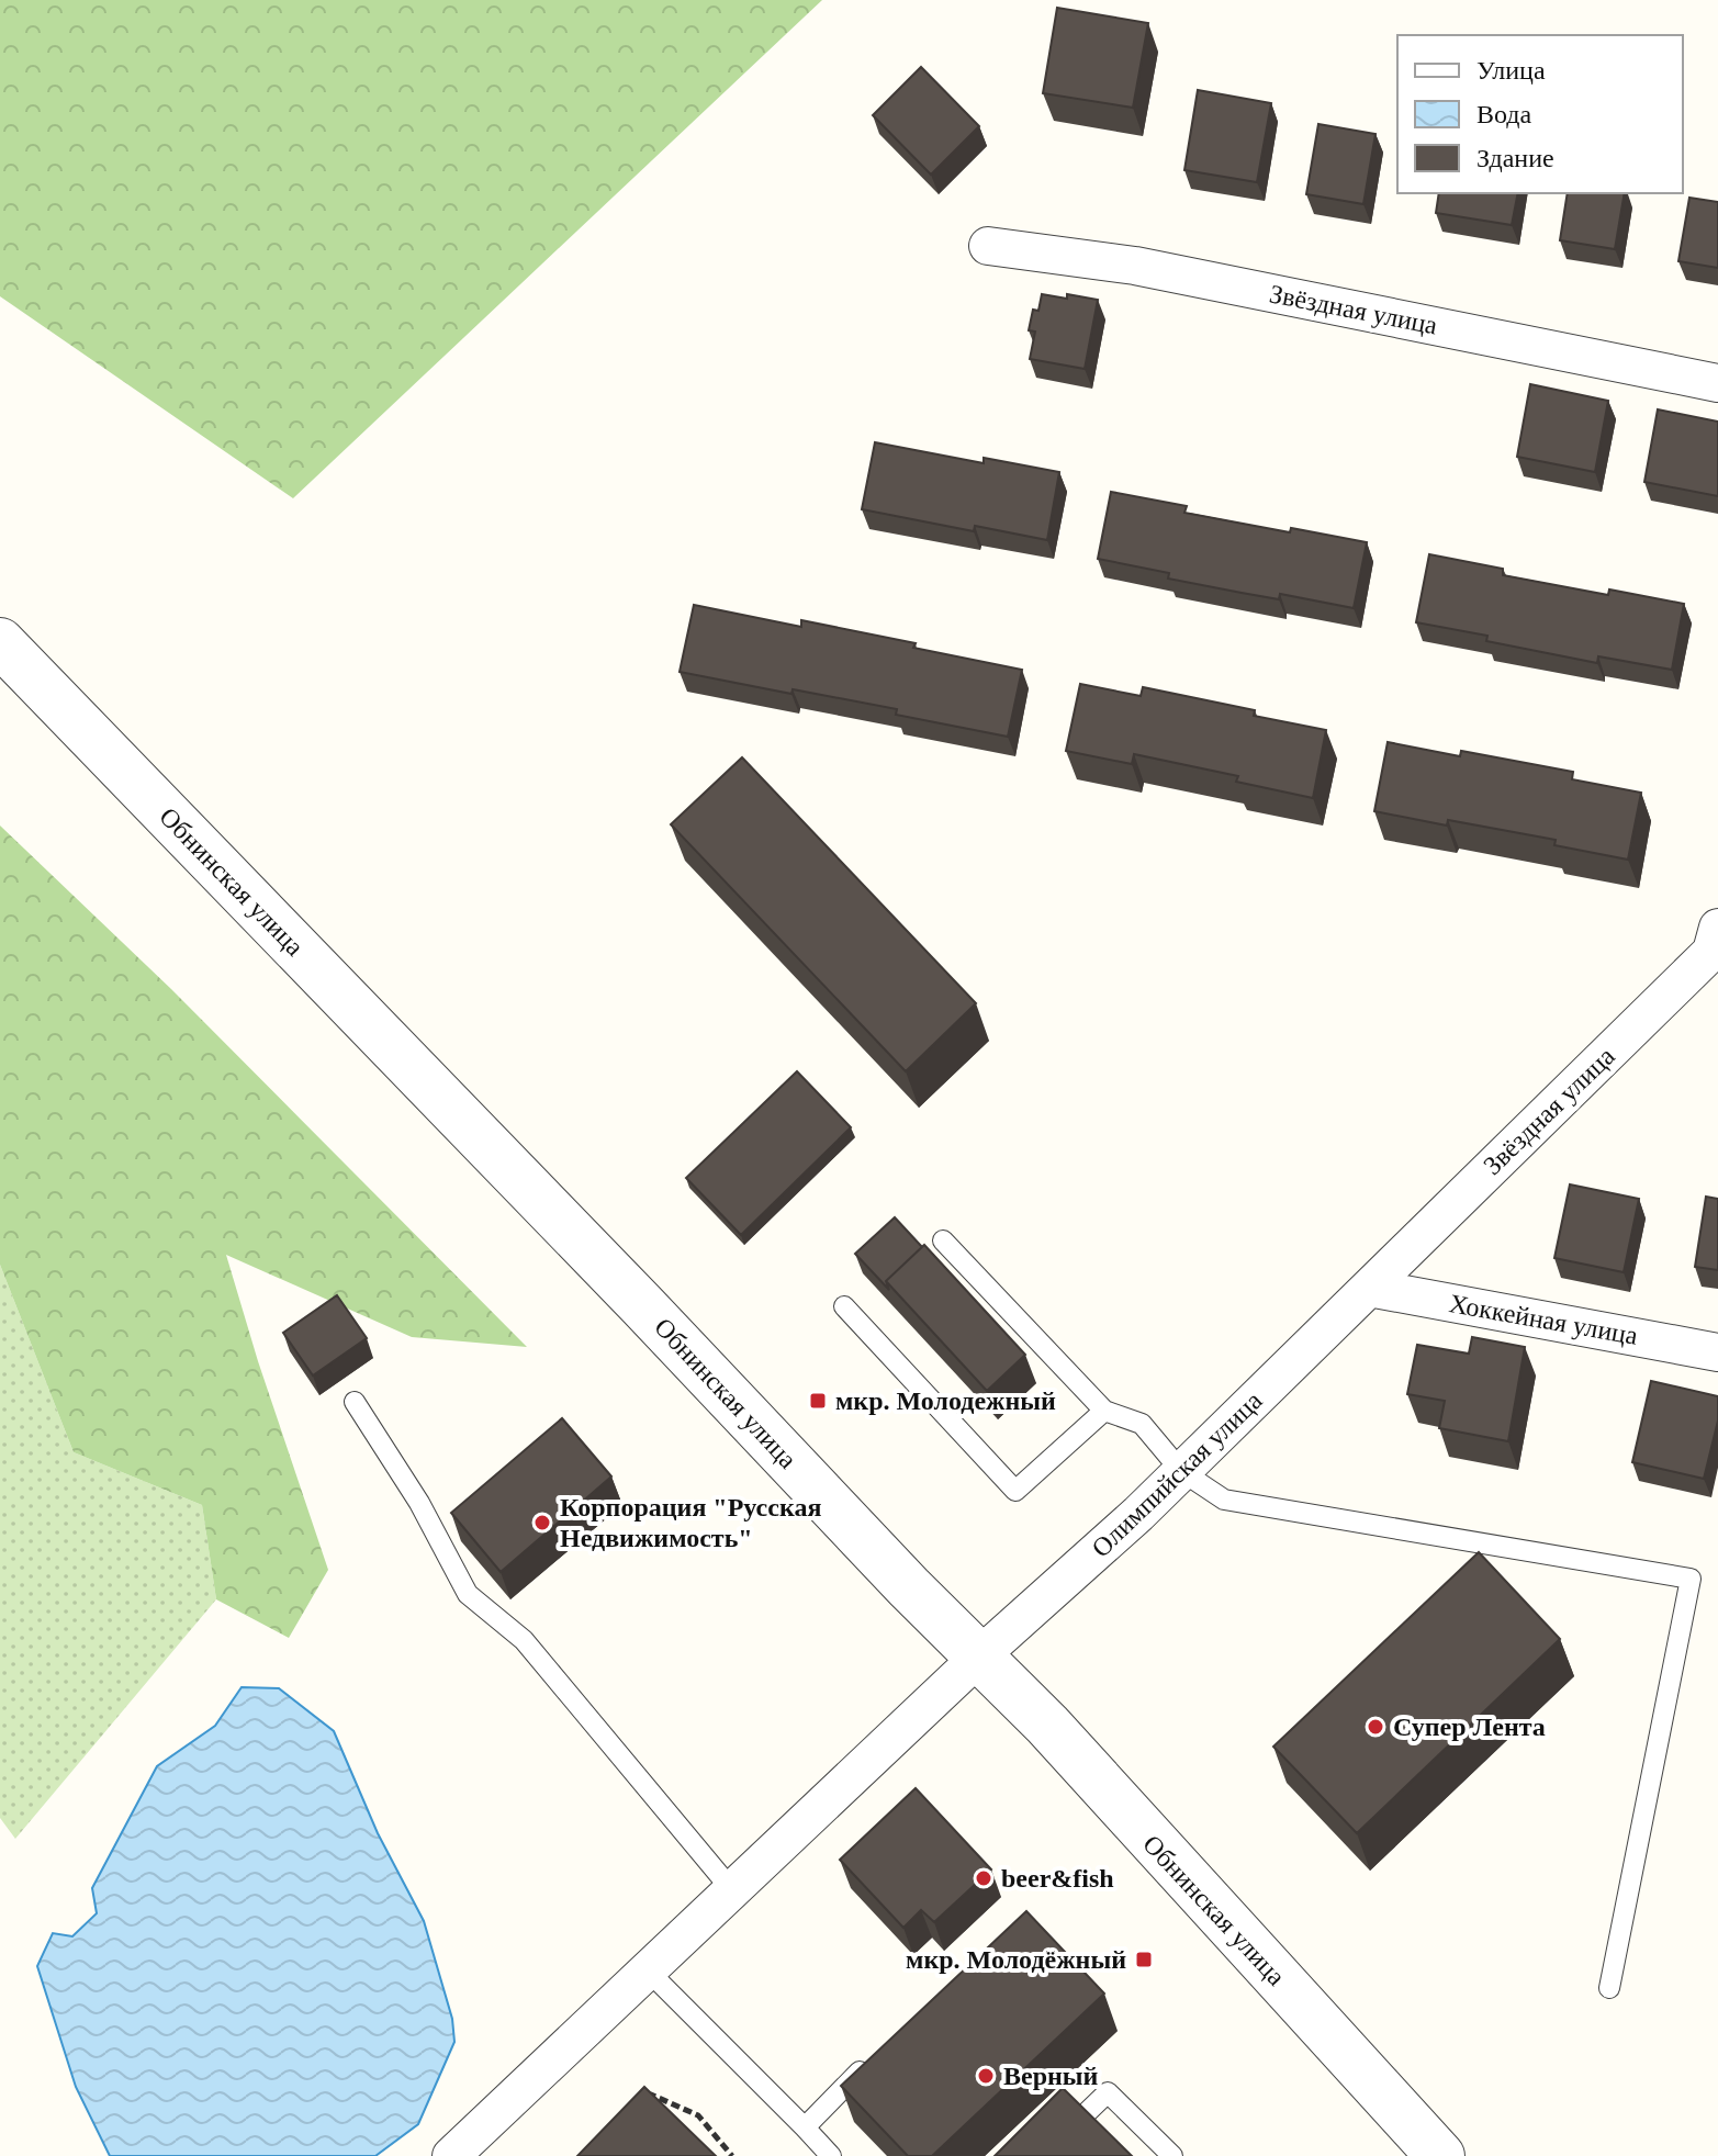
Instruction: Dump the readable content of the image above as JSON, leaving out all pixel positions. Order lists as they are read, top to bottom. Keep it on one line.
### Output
{"streets":{"street":["Звёздная улица","Обнинская улица","Хоккейная улица","Олимпийская улица"]},"crossings":[["Звёздная улица","Хоккейная улица"],["Звёздная улица","Олимпийская улица"],["Обнинская улица","Олимпийская улица"],["Хоккейная улица","Олимпийская улица"]],"places":{"transit":["мкр. Молодежный","мкр. Молодёжный"],"other":["Корпорация \"Русская Недвижимость\"","Супер Лента","beer&fish","Верный"]},"legend":["Улица","Вода","Здание"]}
